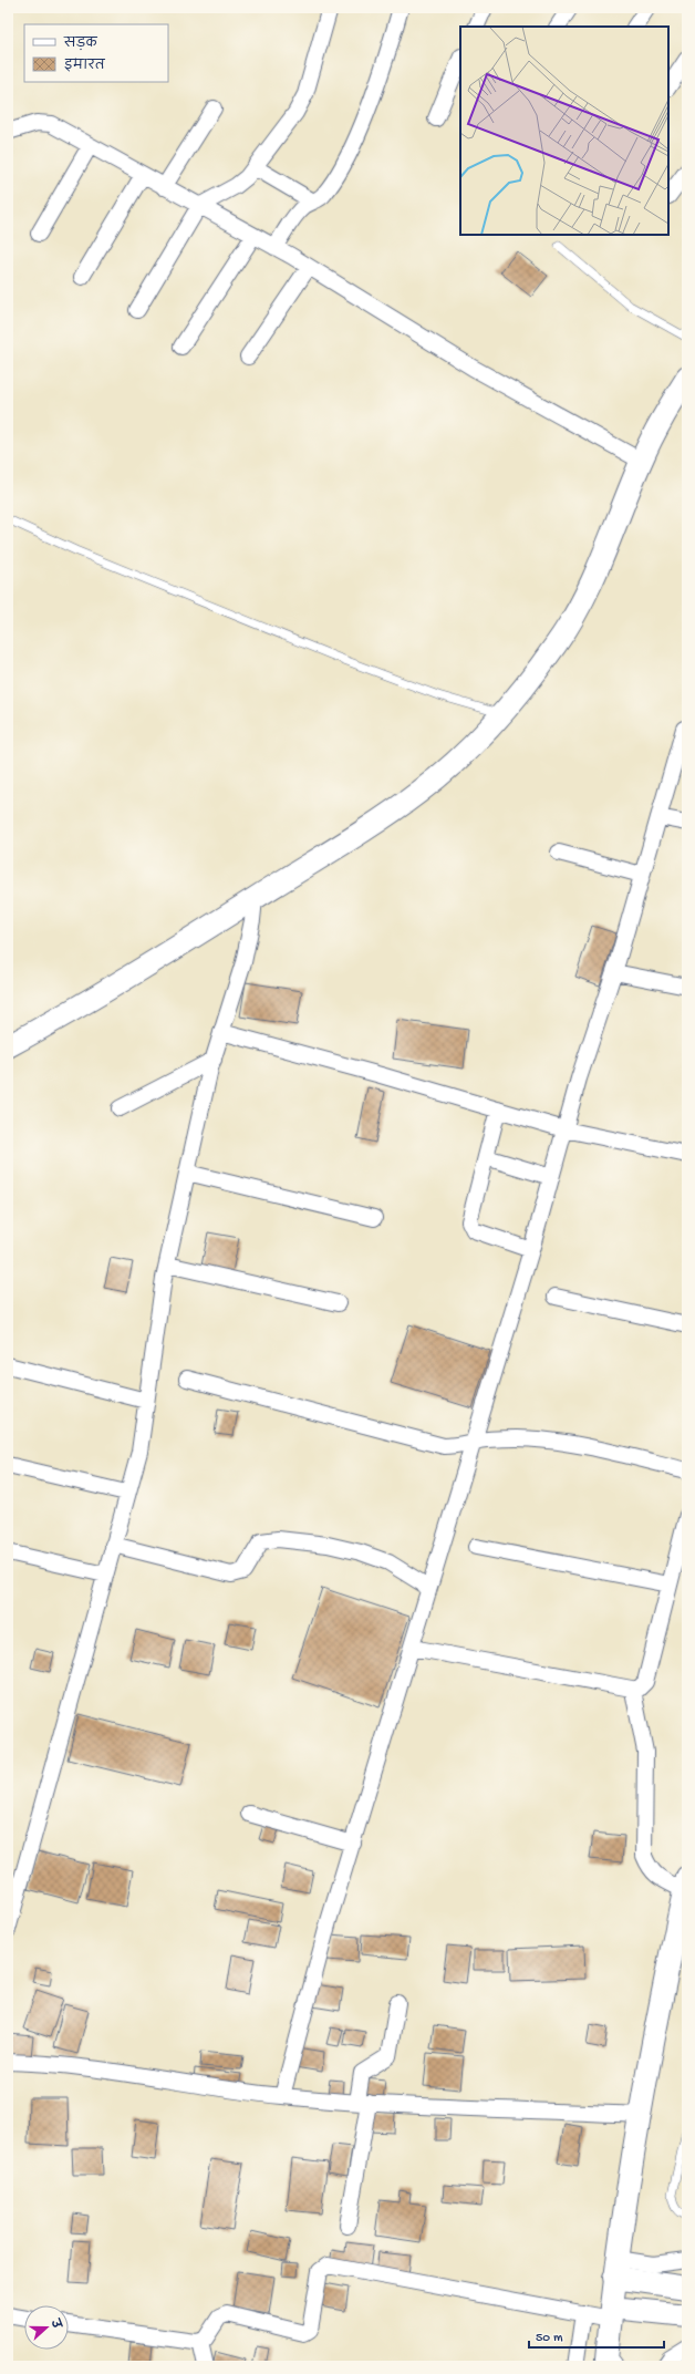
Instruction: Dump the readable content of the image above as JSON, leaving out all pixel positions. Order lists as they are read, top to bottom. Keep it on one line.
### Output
{"legend":["सड़क","इमारत"],"scale_bar":"50 m","north":"right"}
